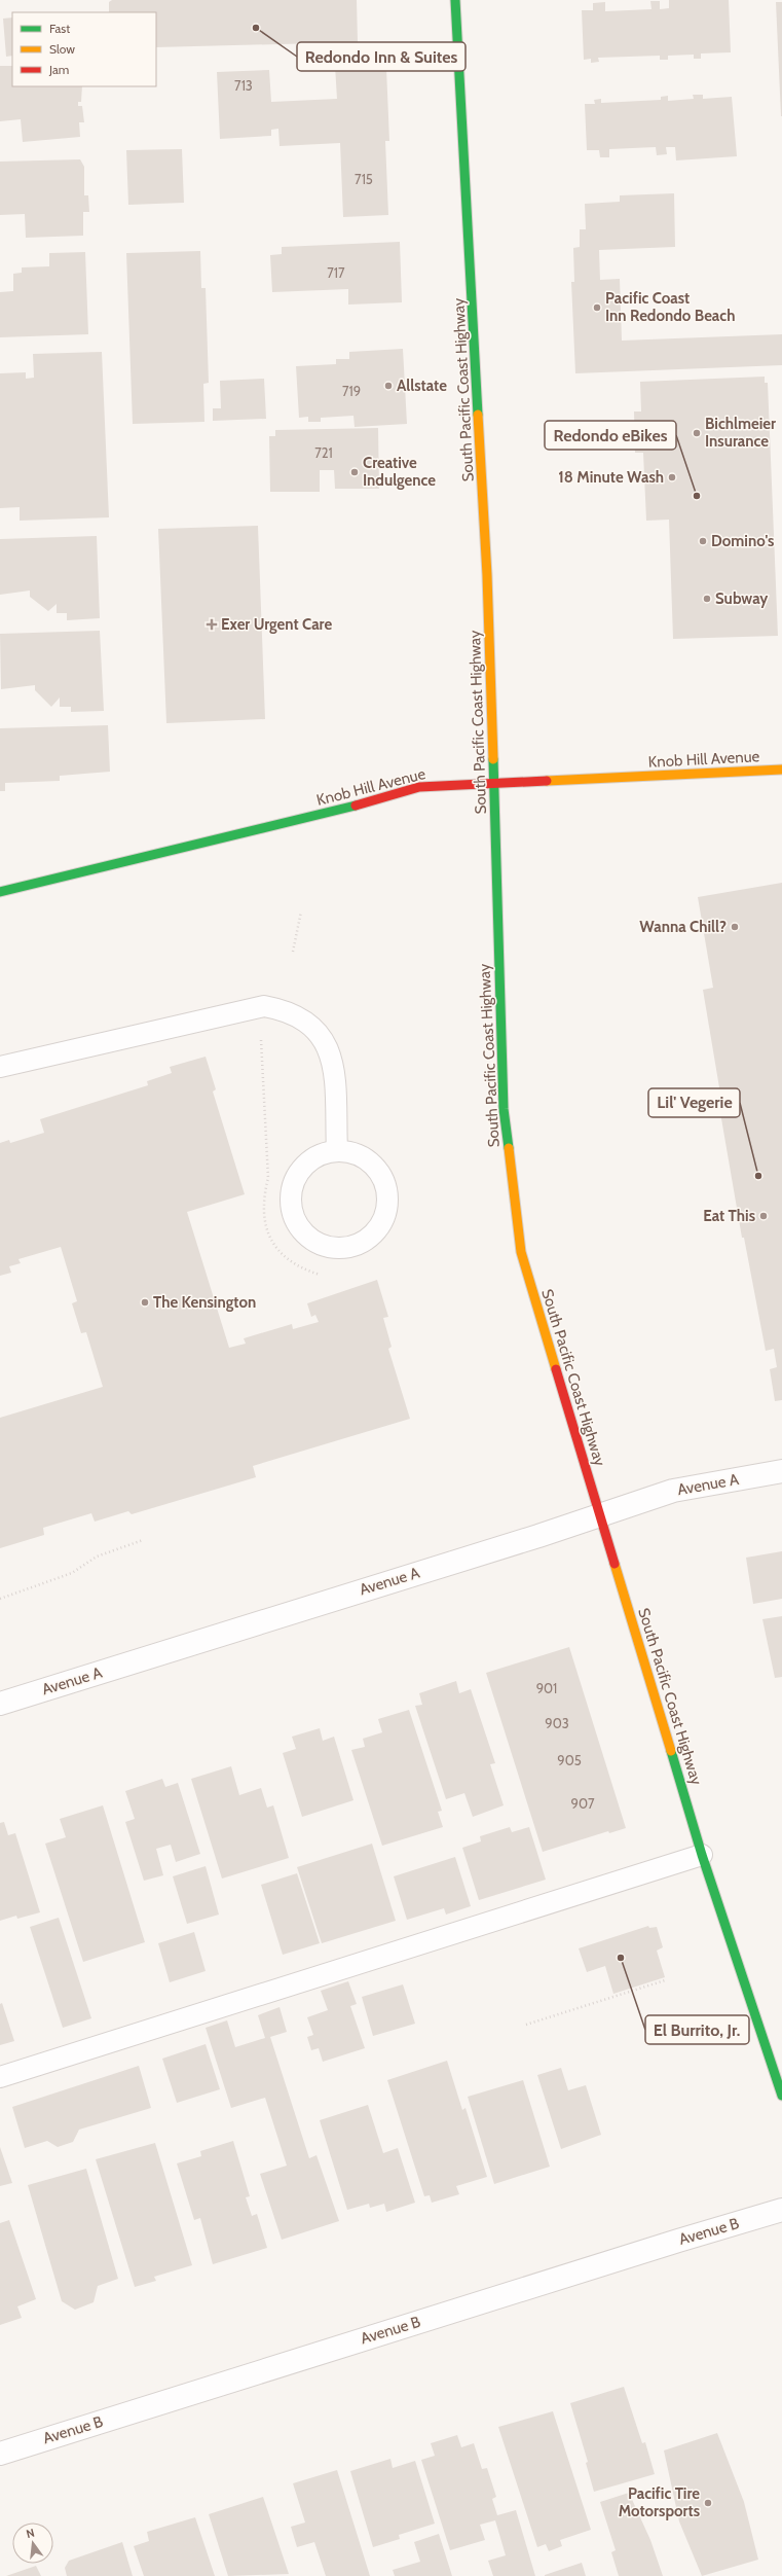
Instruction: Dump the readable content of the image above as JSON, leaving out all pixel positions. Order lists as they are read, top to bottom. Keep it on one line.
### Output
{"streets":{"main road":["South Pacific Coast Highway","Knob Hill Avenue"],"street":["Avenue A","Avenue B"]},"crossings":[["South Pacific Coast Highway","Knob Hill Avenue"],["South Pacific Coast Highway","Avenue A"]],"places":{"other":["Redondo Inn & Suites","Pacific Coast Inn Redondo Beach","Allstate","Bichlmeier Insurance","Creative Indulgence","18 Minute Wash","Redondo eBikes","Domino's","Subway","Wanna Chill?","Lil' Vegerie","Eat This","The Kensington","El Burrito, Jr.","Pacific Tire Motorsports"],"health":["Exer Urgent Care"]},"house_numbers":["713","715","717","719","721","901","903","905","907"],"legend":["Fast","Slow","Jam"],"north":"top"}
